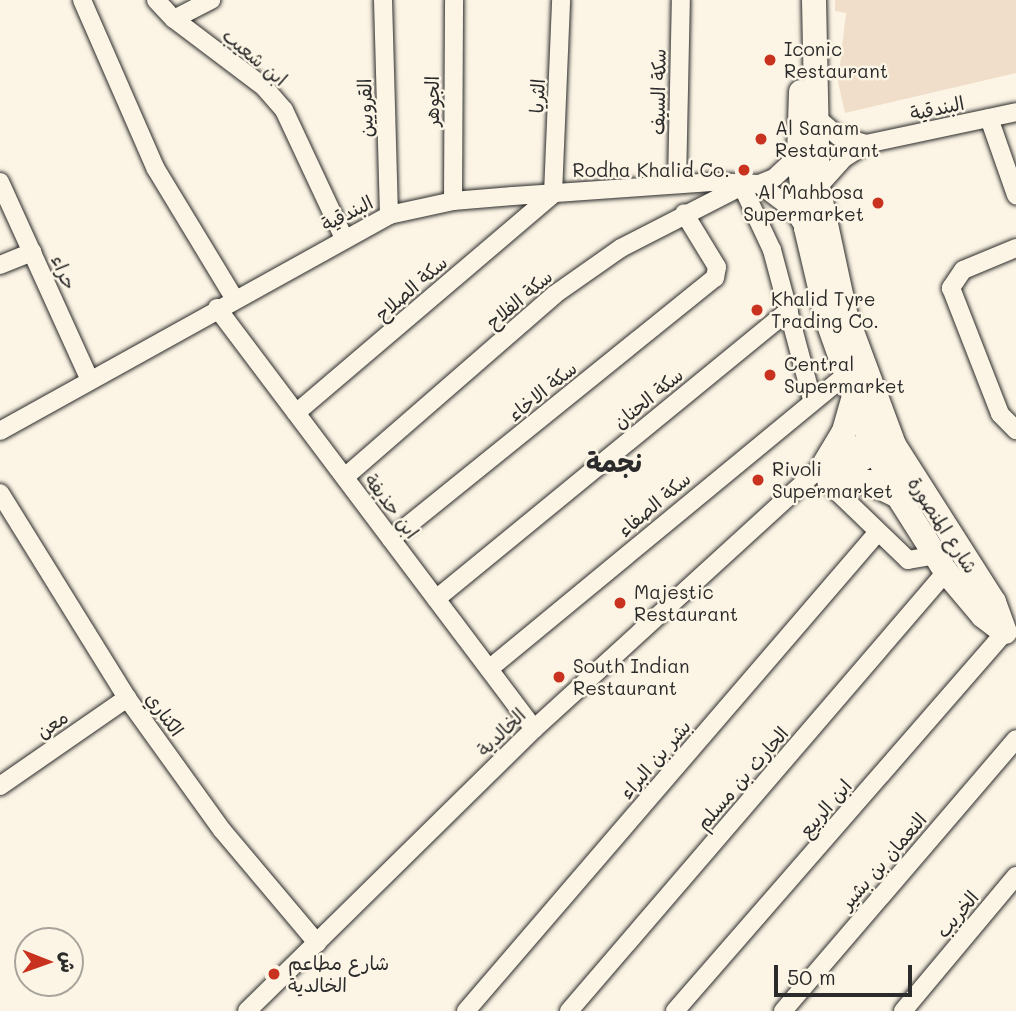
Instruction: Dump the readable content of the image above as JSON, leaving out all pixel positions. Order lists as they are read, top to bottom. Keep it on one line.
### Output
{"streets":{"main road":["شارع المنصورة"],"street":["ابن شعيب","سكة السيف","الثريا","الجوهر","القرويين","البندقية","حراء","سكة الصلاح","سكة الفلاح","سكة الاخاء","سكة الحنان","سكة الصفاء","ابن حذيفة","الكناري","معن","الخالدية","بشر بن البراء","الحارث بن مسلم","ابن الربيع","النعمان بن بشير","الخريب"]},"crossings":[["ابن شعيب","البندقية"],["سكة السيف","البندقية"],["الثريا","البندقية"],["الثريا","سكة الصلاح"],["الجوهر","البندقية"],["القرويين","البندقية"],["البندقية","حراء"],["البندقية","سكة الصلاح"],["البندقية","سكة الفلاح"],["البندقية","ابن حذيفة"],["البندقية","شارع المنصورة"],["سكة الصلاح","ابن حذيفة"],["سكة الفلاح","سكة الاخاء"],["سكة الفلاح","ابن حذيفة"],["سكة الاخاء","ابن حذيفة"],["سكة الحنان","ابن حذيفة"],["سكة الصفاء","ابن حذيفة"],["سكة الصفاء","شارع المنصورة"],["ابن حذيفة","الخالدية"],["شارع المنصورة","الخالدية"],["شارع المنصورة","الحارث بن مسلم"],["شارع المنصورة","ابن الربيع"],["الكناري","معن"],["الكناري","الخالدية"]],"districts":["نجمة"],"places":["Iconic Restaurant","Al Sanam Restaurant","Rodha Khalid Co.","Al Mahbosa Supermarket","Khalid Tyre Trading Co.","Central Supermarket","Rivoli Supermarket","Majestic Restaurant","South Indian Restaurant","شارع مطاعم الخالدية"],"scale_bar":"50 m","north":"right"}
